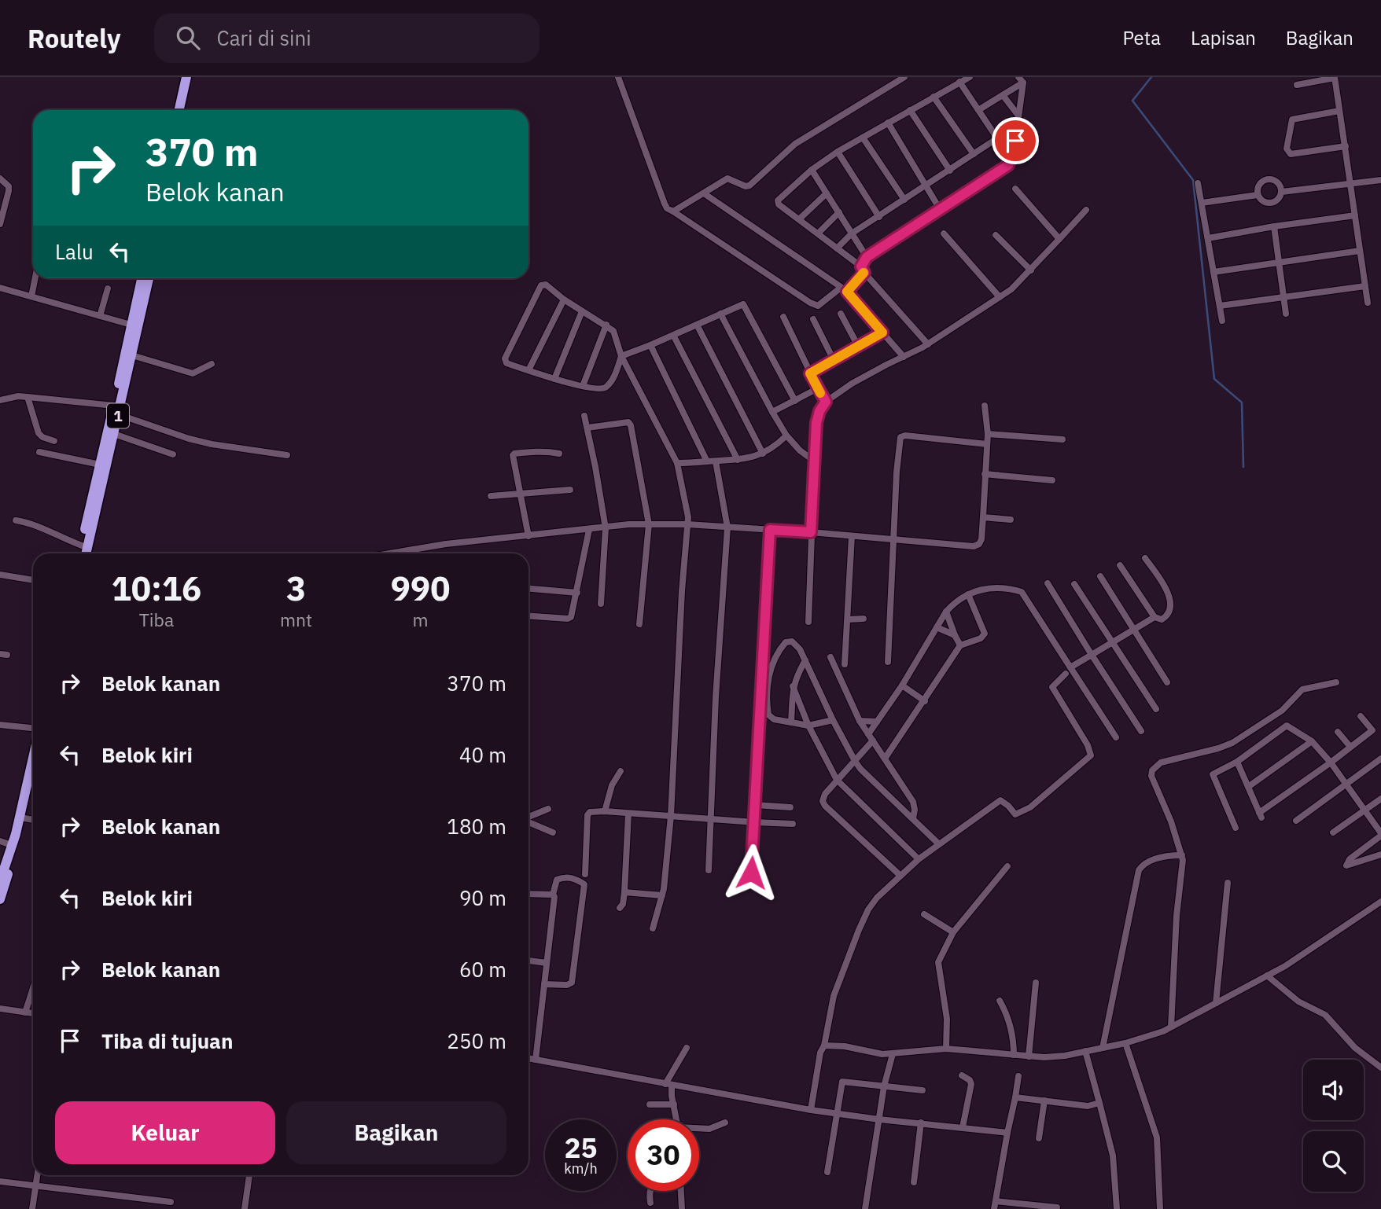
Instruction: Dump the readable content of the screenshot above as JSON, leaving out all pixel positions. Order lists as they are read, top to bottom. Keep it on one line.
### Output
{"streets":{"highway":["1"]},"page":{"header":"Routely","search":"Cari di sini","nav":["Peta","Lapisan","Bagikan"],"turn":["370 m","Belok kanan"],"then":"Lalu","eta":["10:16","Tiba","3","mnt","990","m"],"list":[{"name":"Belok kanan","value":"370 m"},{"name":"Belok kiri","value":"40 m"},{"name":"Belok kanan","value":"180 m"},{"name":"Belok kiri","value":"90 m"},{"name":"Belok kanan","value":"60 m"},{"name":"Tiba di tujuan","value":"250 m"}],"buttons":["Keluar","Bagikan"],"speed":"25 km/h","limit":"30"}}
